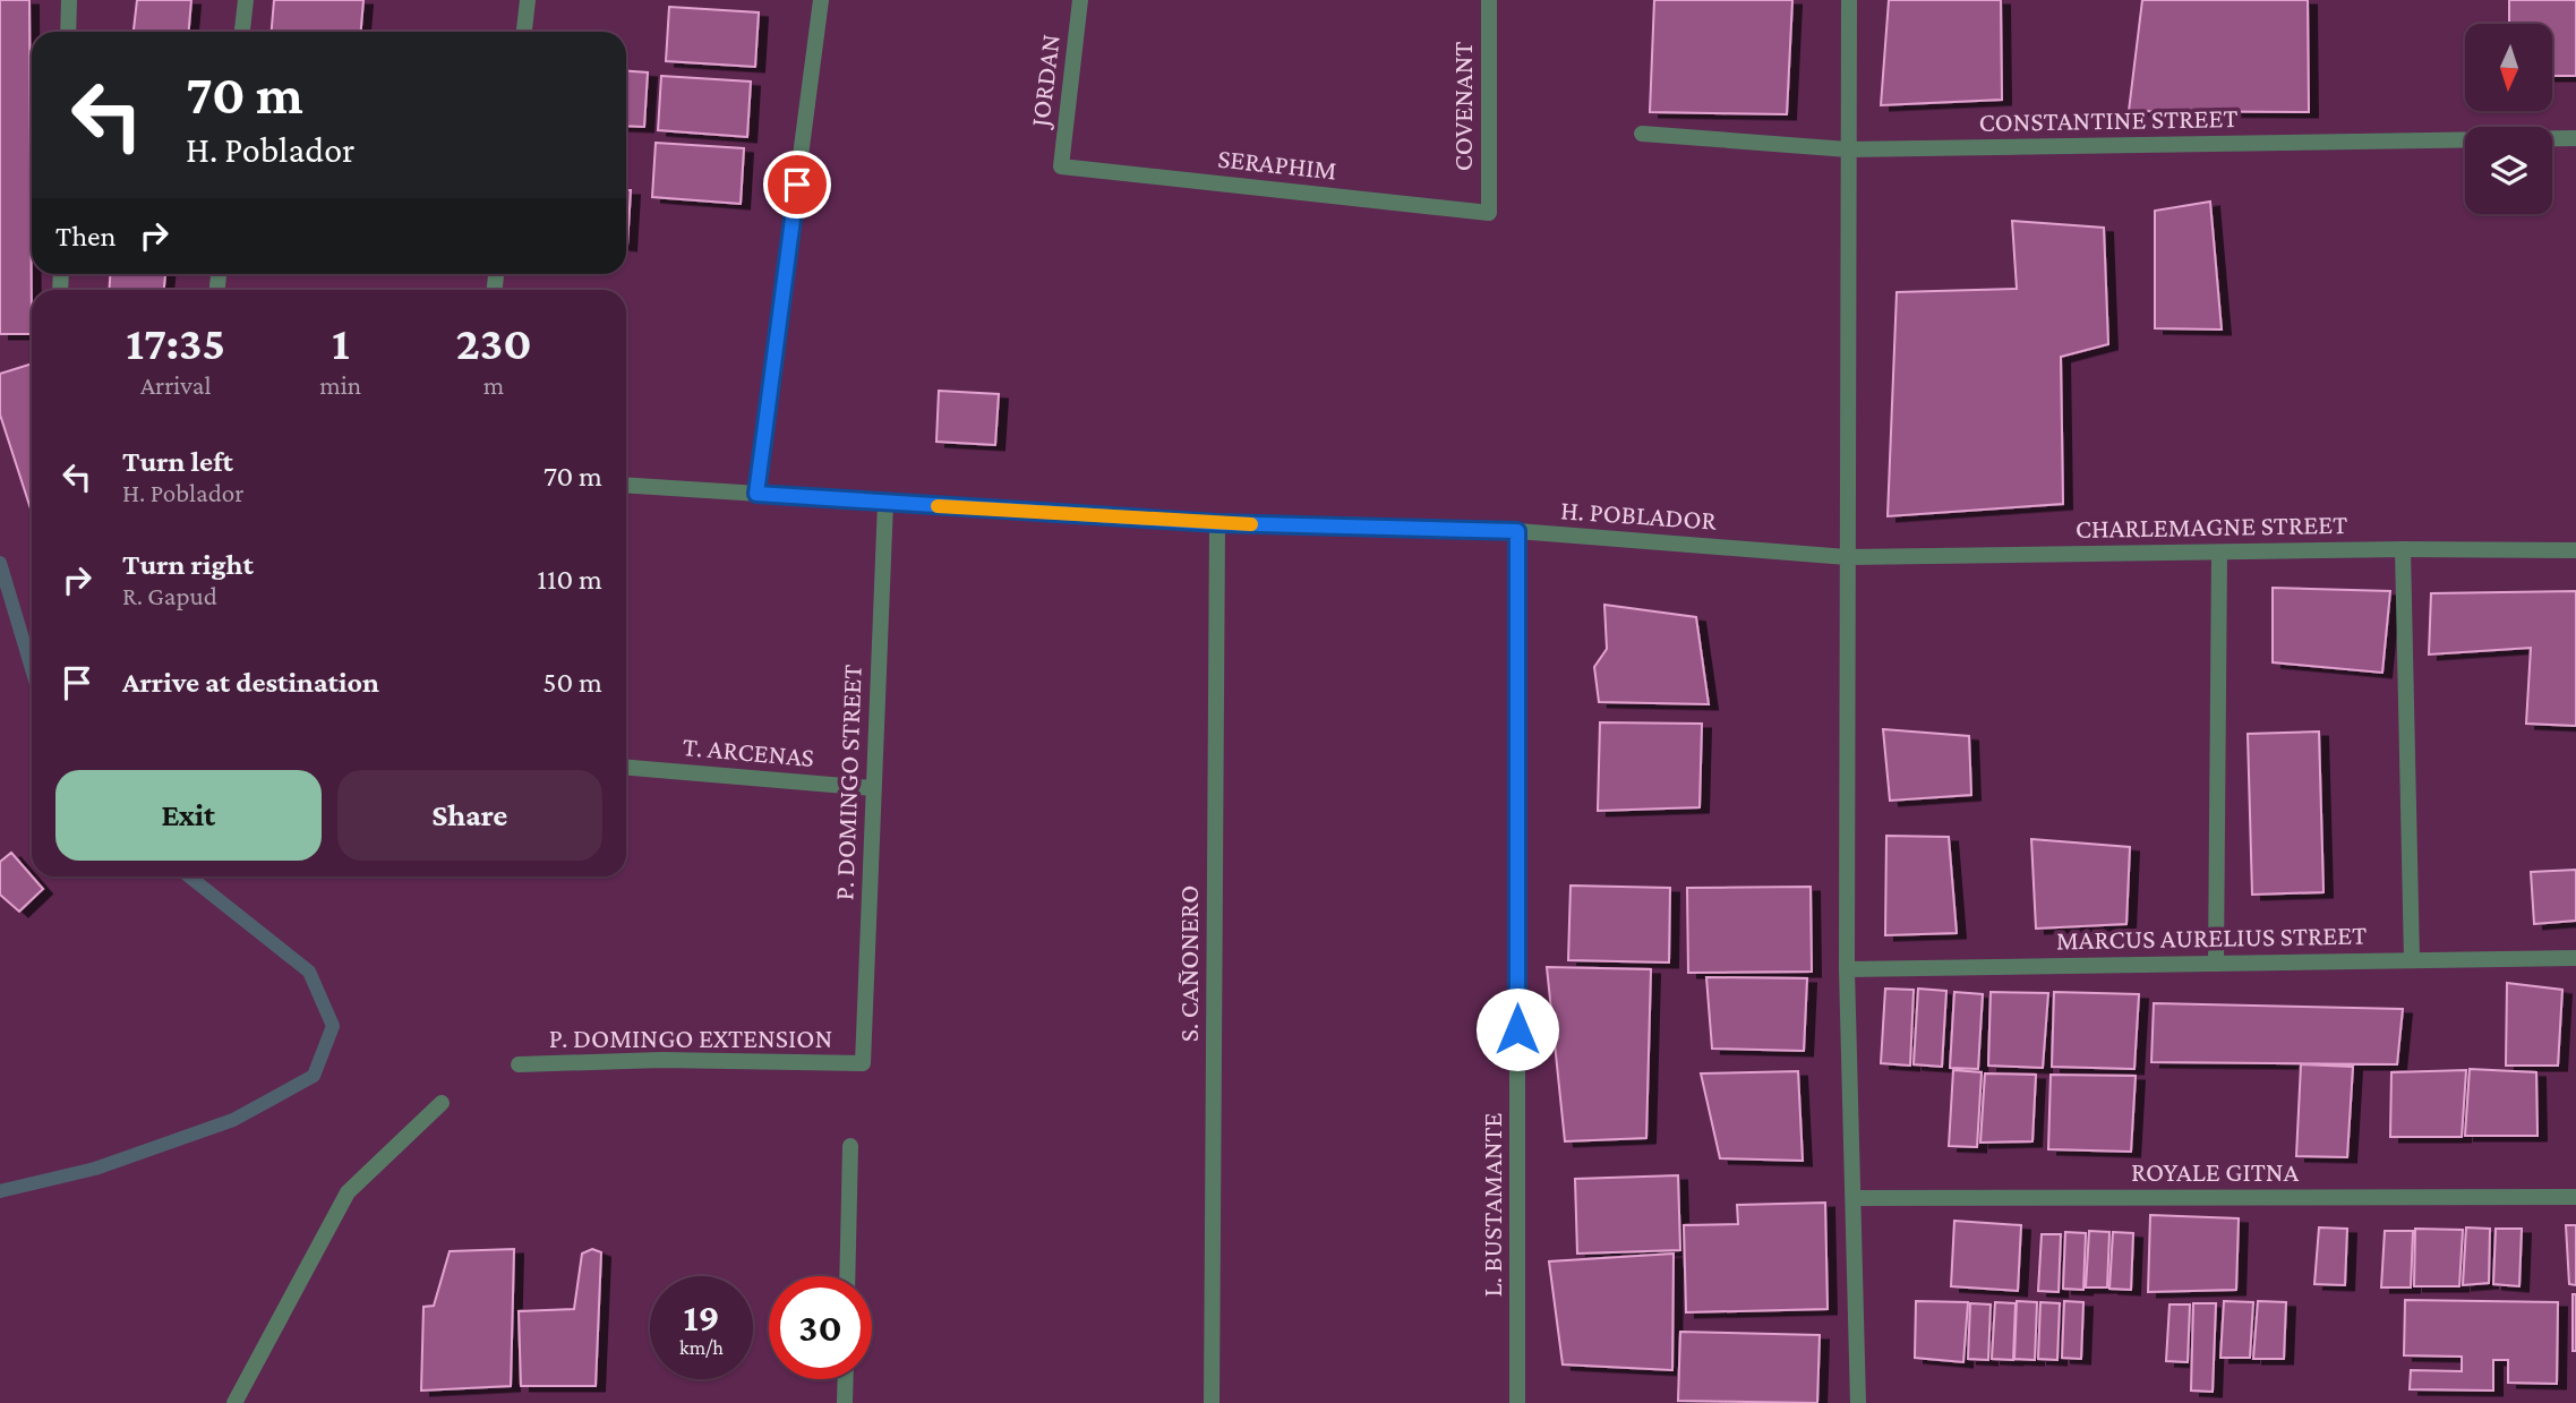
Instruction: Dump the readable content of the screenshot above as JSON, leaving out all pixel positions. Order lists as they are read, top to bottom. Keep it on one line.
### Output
{"streets":{"street":["JORDAN","COVENANT","CONSTANTINE STREET","SERAPHIM","H. POBLADOR","CHARLEMAGNE STREET","T. ARCENAS","P. DOMINGO STREET","MARCUS AURELIUS STREET","S. CAÑONERO","P. DOMINGO EXTENSION","ROYALE GITNA","L. BUSTAMANTE"]},"crossings":[["JORDAN","SERAPHIM"],["COVENANT","SERAPHIM"],["H. POBLADOR","CHARLEMAGNE STREET"],["H. POBLADOR","P. DOMINGO STREET"],["H. POBLADOR","S. CAÑONERO"],["H. POBLADOR","L. BUSTAMANTE"],["T. ARCENAS","P. DOMINGO STREET"],["P. DOMINGO STREET","P. DOMINGO EXTENSION"]],"north":"bottom","page":{"turn":["70 m","H. Poblador"],"then":"Then","eta":["17:35","Arrival","1","min","230","m"],"list":[{"name":"Turn left","note":"H. Poblador","value":"70 m"},{"name":"Turn right","note":"R. Gapud","value":"110 m"},{"name":"Arrive at destination","value":"50 m"}],"buttons":["Exit","Share"],"speed":"19 km/h","limit":"30"}}
